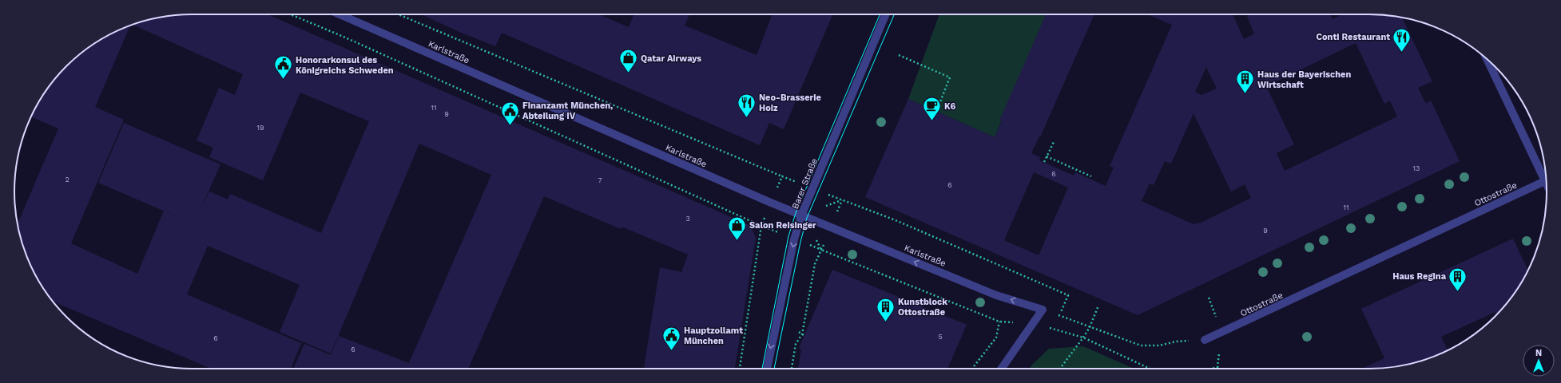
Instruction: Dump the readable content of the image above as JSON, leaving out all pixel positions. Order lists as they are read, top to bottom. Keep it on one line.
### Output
{"streets":{"street":["Karlstraße","Barer Straße","Ottostraße"]},"crossings":[["Karlstraße","Barer Straße"]],"one_way":["Barer Straße"],"places":{"restaurant":["Conti Restaurant","Neo-Brasserie Hoiz"],"shop":["Qatar Airways","Salon Reisinger"],"public building":["Honorarkonsul des Königreichs Schweden","Finanzamt München, Abteilung IV","Hauptzollamt München"],"building":["Haus der Bayerischen Wirtschaft","Haus Regina","Kunstblock Ottostraße"],"cafe":["K6"]},"house_numbers":["11","9","19","13","6","2","7","6","11","3","9","5","6","6"],"north":"top"}
